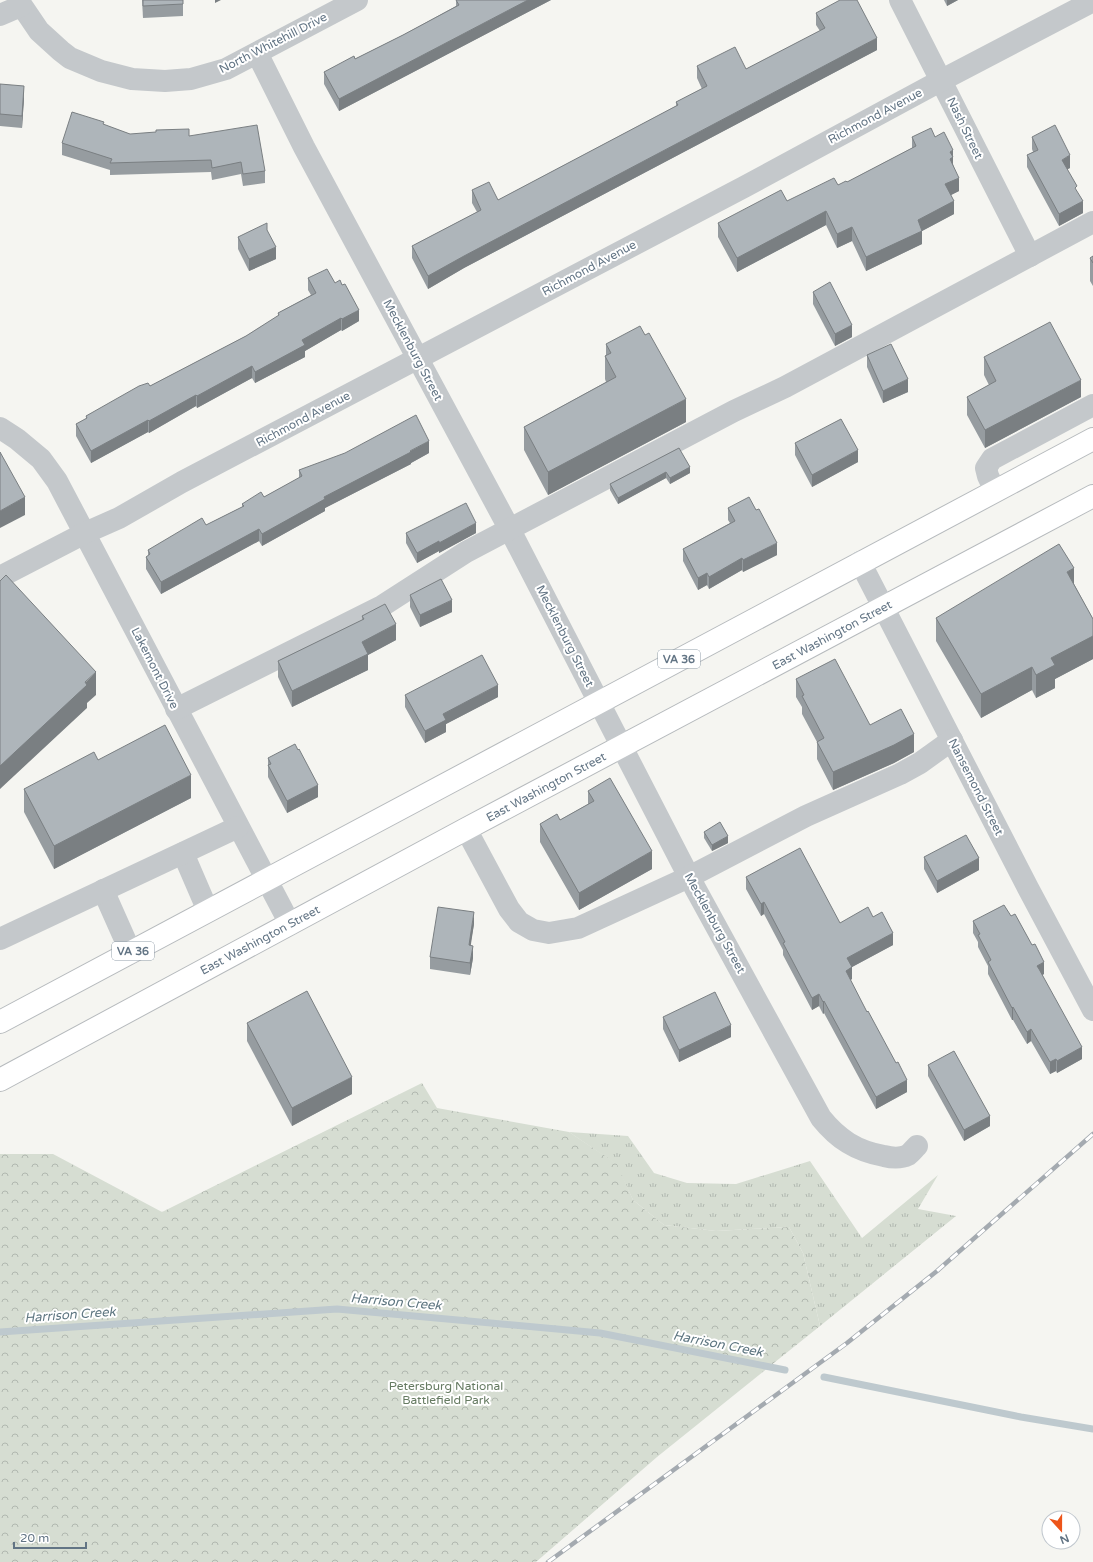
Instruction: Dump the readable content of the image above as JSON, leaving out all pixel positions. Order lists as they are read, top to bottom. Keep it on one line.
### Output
{"streets":{"highway":["East Washington Street","VA 36"],"street":["North Whitehill Drive","Richmond Avenue","Nash Street","Mecklenburg Street","Lakemont Drive","Nansemond Street"]},"crossings":[["North Whitehill Drive","Mecklenburg Street"],["Richmond Avenue","Nash Street"],["Richmond Avenue","Mecklenburg Street"],["Richmond Avenue","Lakemont Drive"],["Mecklenburg Street","East Washington Street"],["Mecklenburg Street","VA 36"],["East Washington Street","Lakemont Drive"],["East Washington Street","Nansemond Street"],["VA 36","Lakemont Drive"],["VA 36","Nansemond Street"]],"water":["Harrison Creek"],"parks":["Petersburg National Battlefield Park"],"scale_bar":"20 m","north":"bottom"}
